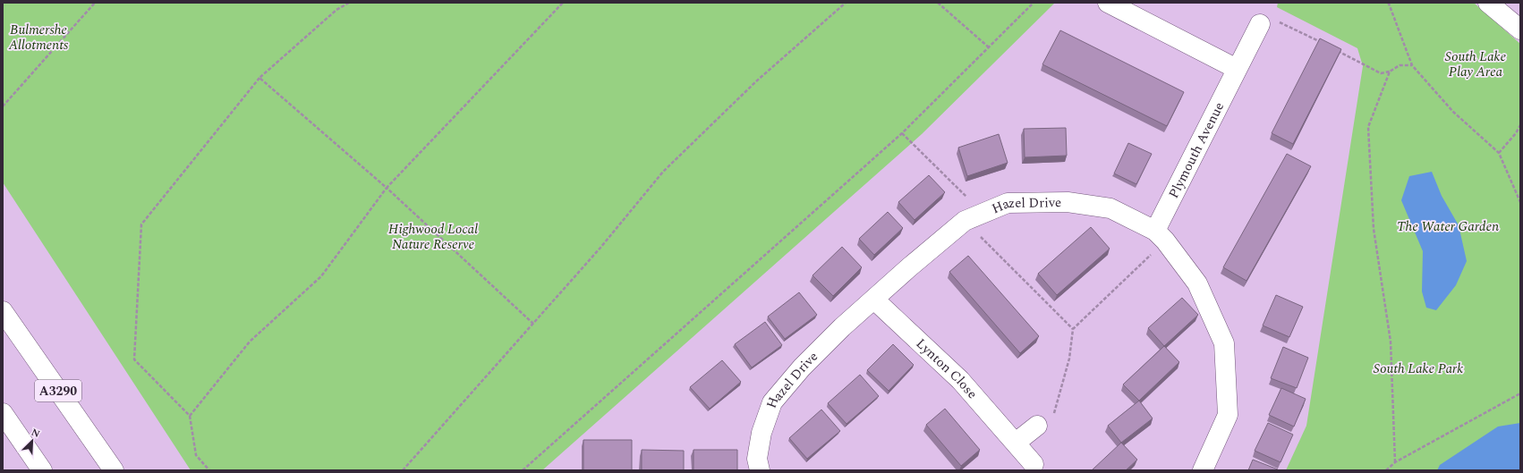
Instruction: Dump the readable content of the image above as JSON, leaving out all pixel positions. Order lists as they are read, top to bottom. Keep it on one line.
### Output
{"streets":{"street":["Plymouth Avenue","Hazel Drive","Lynton Close","A3290"]},"crossings":[["Plymouth Avenue","Hazel Drive"],["Hazel Drive","Lynton Close"]],"parks":["Bulmershe Allotments","South Lake Play Area","The Water Garden","Highwood Local Nature Reserve","South Lake Park"],"north":"top right"}
